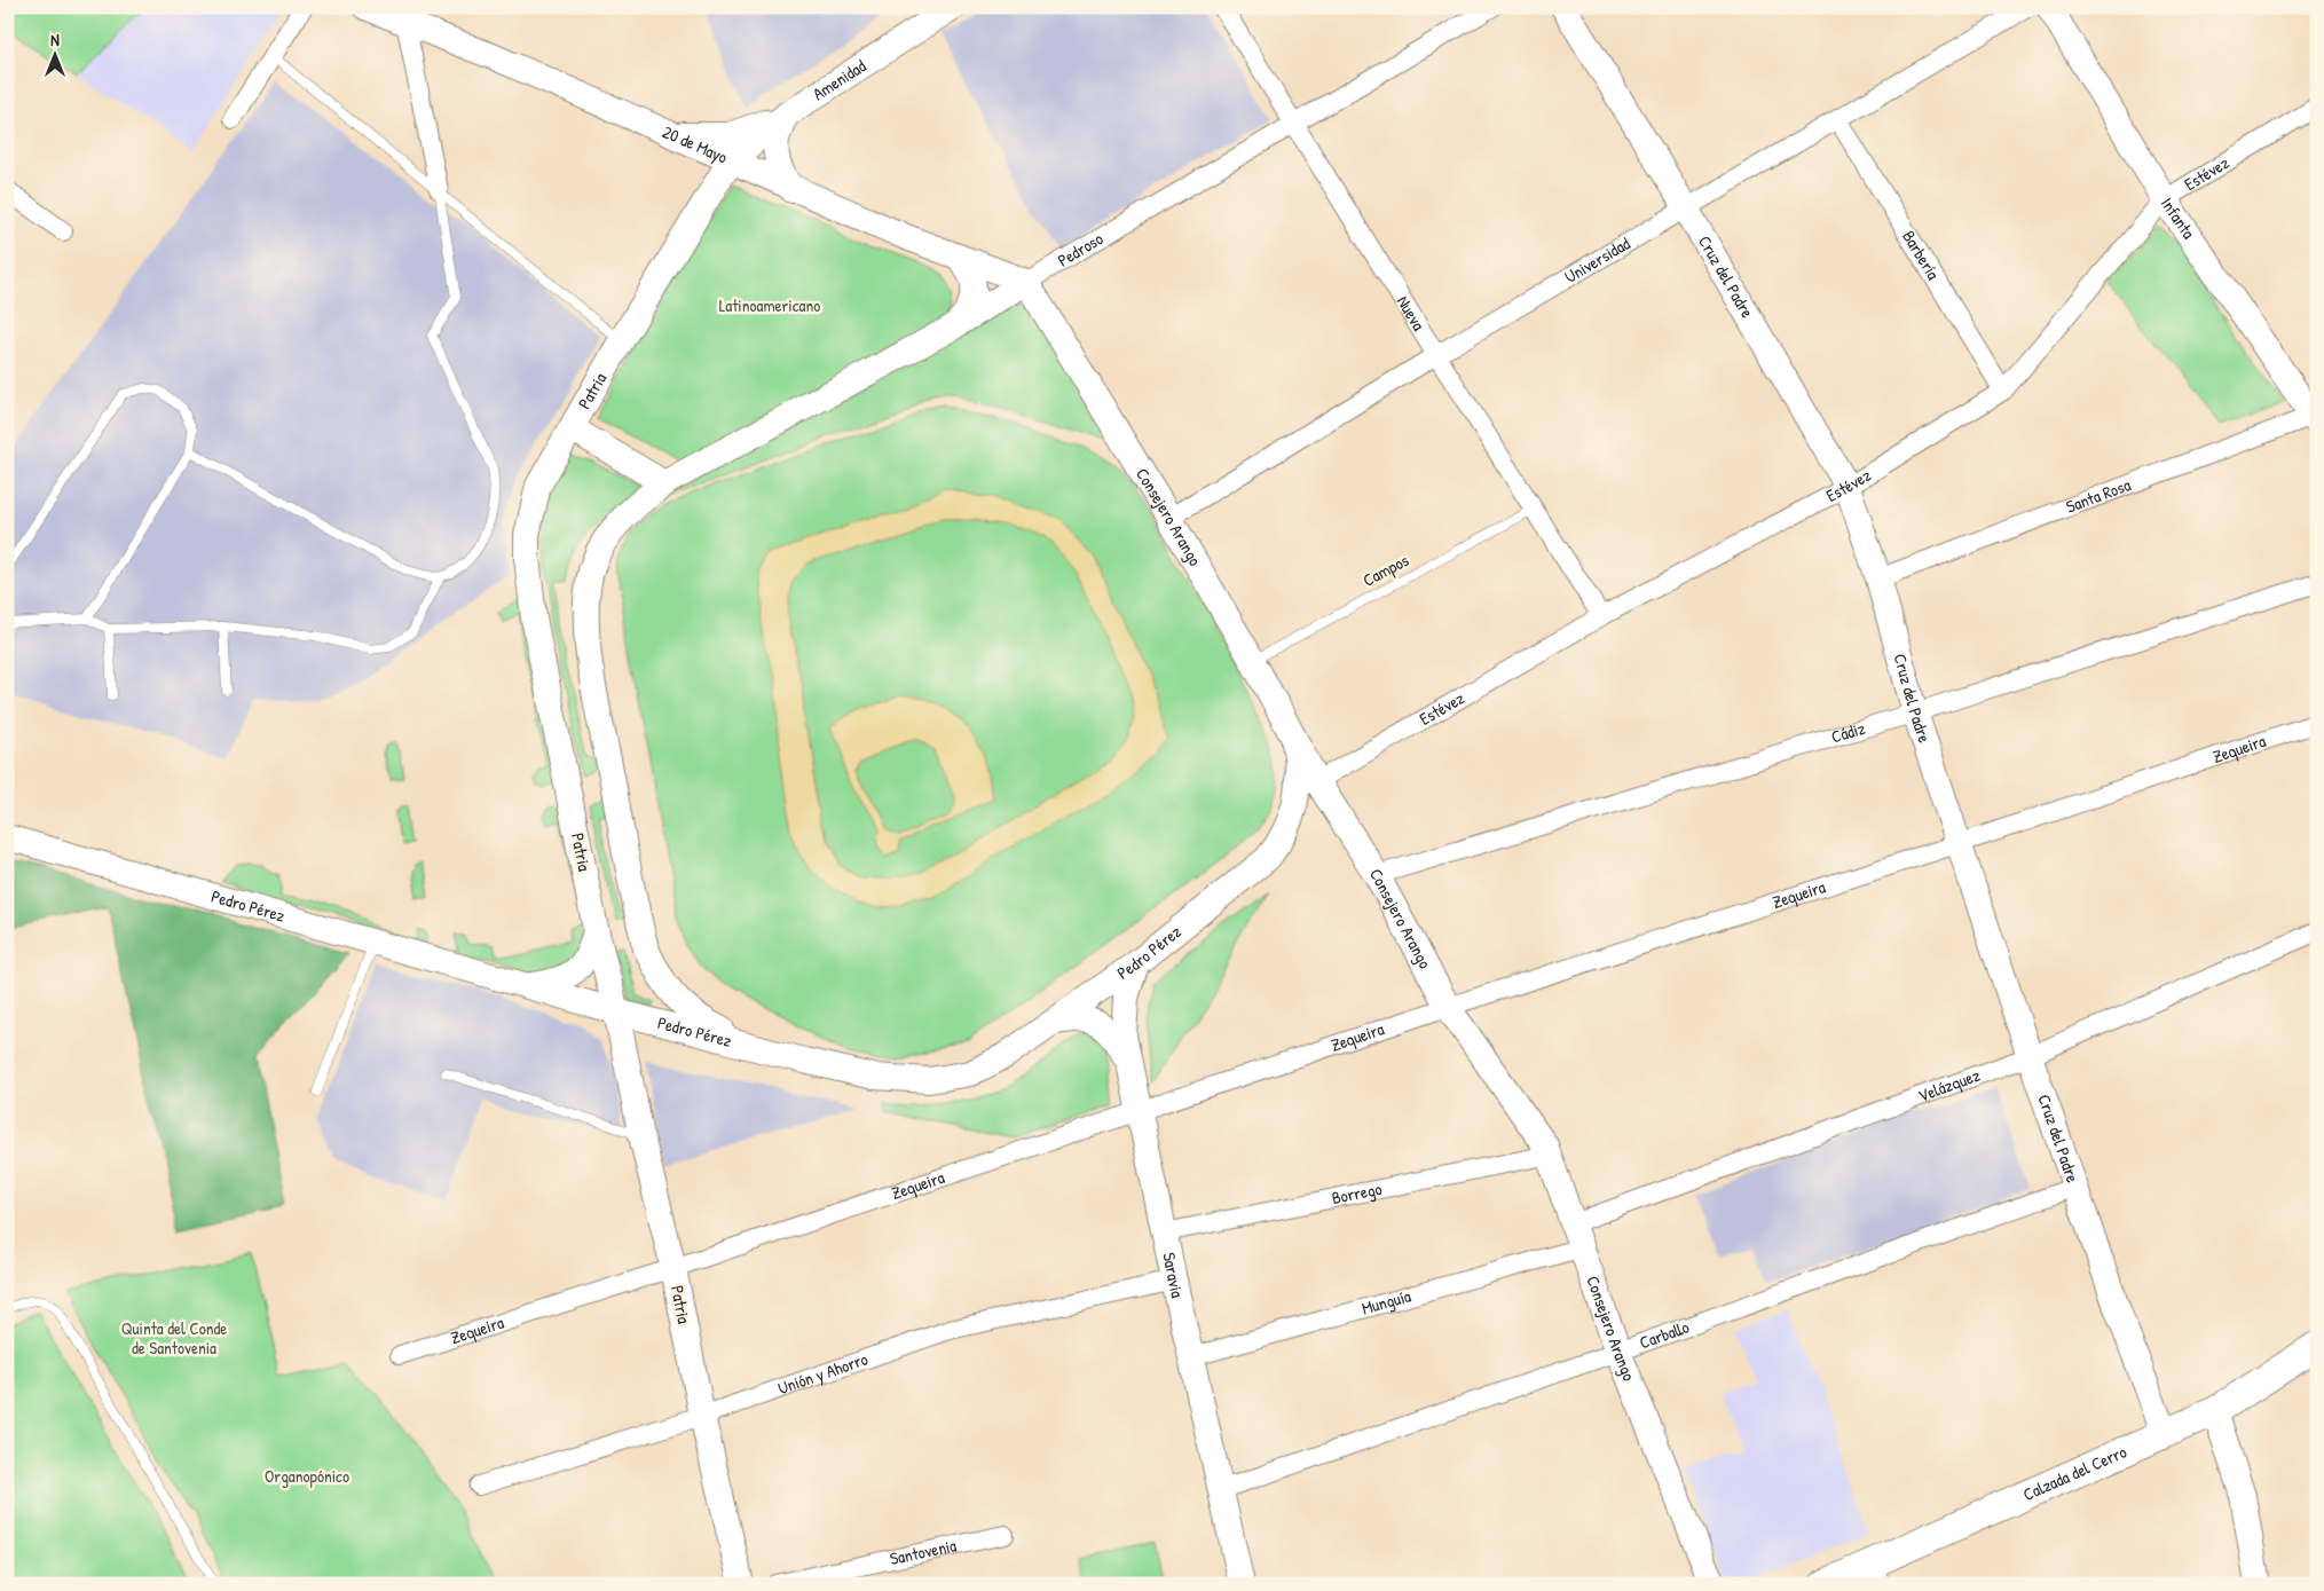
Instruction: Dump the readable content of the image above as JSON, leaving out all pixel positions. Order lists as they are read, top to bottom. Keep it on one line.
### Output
{"streets":{"main road":["Calzada del Cerro"],"street":["Amenidad","20 de Mayo","Estévez","Infanta","Pedroso","Barbería","Universidad","Cruz del Padre","Nueva","Patria","Santa Rosa","Consejero Arango","Cádiz","Zequeira","Pedro Pérez","Velázquez","Borrego","Saravia","Munguía","Carballo","Unión y Ahorro","Santovenia"],"lane":["Campos"]},"crossings":[["Amenidad","20 de Mayo"],["Amenidad","Patria"],["20 de Mayo","Pedroso"],["20 de Mayo","Patria"],["20 de Mayo","Consejero Arango"],["Estévez","Infanta"],["Estévez","Barbería"],["Estévez","Cruz del Padre"],["Estévez","Nueva"],["Estévez","Consejero Arango"],["Estévez","Pedro Pérez"],["Infanta","Santa Rosa"],["Pedroso","Nueva"],["Pedroso","Consejero Arango"],["Barbería","Universidad"],["Universidad","Cruz del Padre"],["Universidad","Nueva"],["Universidad","Consejero Arango"],["Cruz del Padre","Santa Rosa"],["Cruz del Padre","Cádiz"],["Cruz del Padre","Zequeira"],["Cruz del Padre","Velázquez"],["Cruz del Padre","Carballo"],["Cruz del Padre","Calzada del Cerro"],["Nueva","Campos"],["Patria","Zequeira"],["Patria","Pedro Pérez"],["Patria","Unión y Ahorro"],["Consejero Arango","Campos"],["Consejero Arango","Cádiz"],["Consejero Arango","Zequeira"],["Consejero Arango","Pedro Pérez"],["Consejero Arango","Velázquez"],["Consejero Arango","Borrego"],["Consejero Arango","Munguía"],["Consejero Arango","Carballo"],["Zequeira","Saravia"],["Pedro Pérez","Saravia"],["Borrego","Saravia"],["Saravia","Munguía"],["Saravia","Carballo"],["Saravia","Unión y Ahorro"]],"parks":["Latinoamericano","Quinta del Conde de Santovenia","Organopónico"],"north":"top"}
